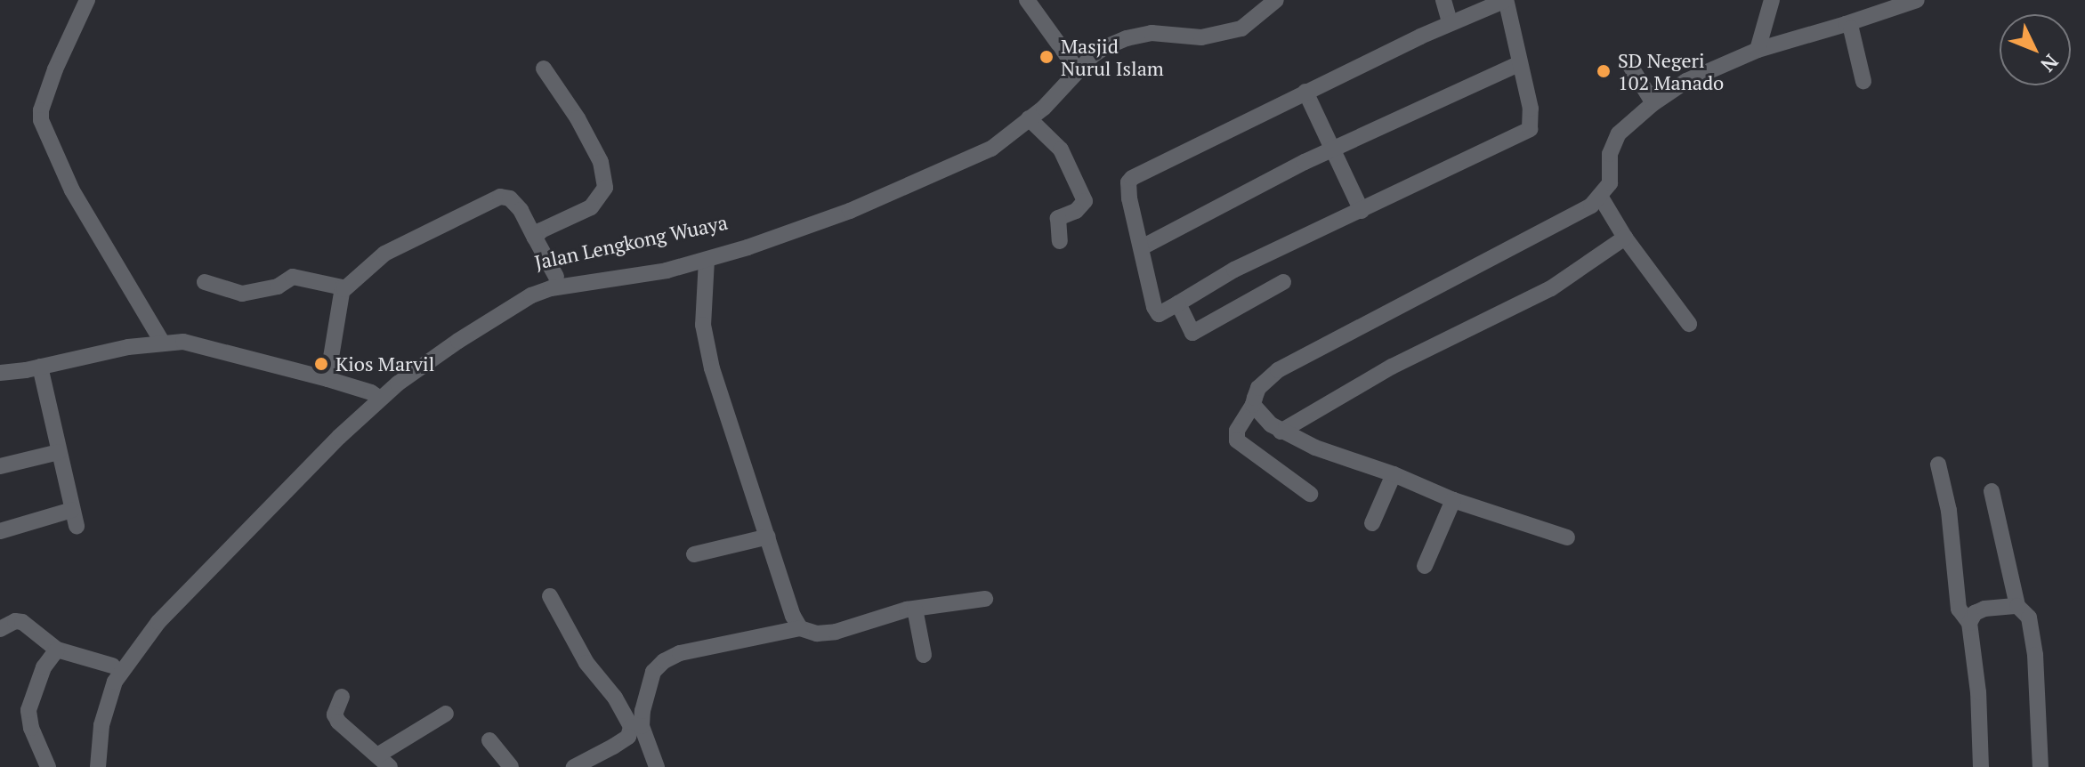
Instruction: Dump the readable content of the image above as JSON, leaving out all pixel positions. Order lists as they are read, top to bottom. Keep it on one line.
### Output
{"streets":{"street":["Jalan Lengkong Wuaya"]},"places":["Masjid Nurul Islam","SD Negeri 102 Manado","Kios Marvil"],"north":"bottom right"}
